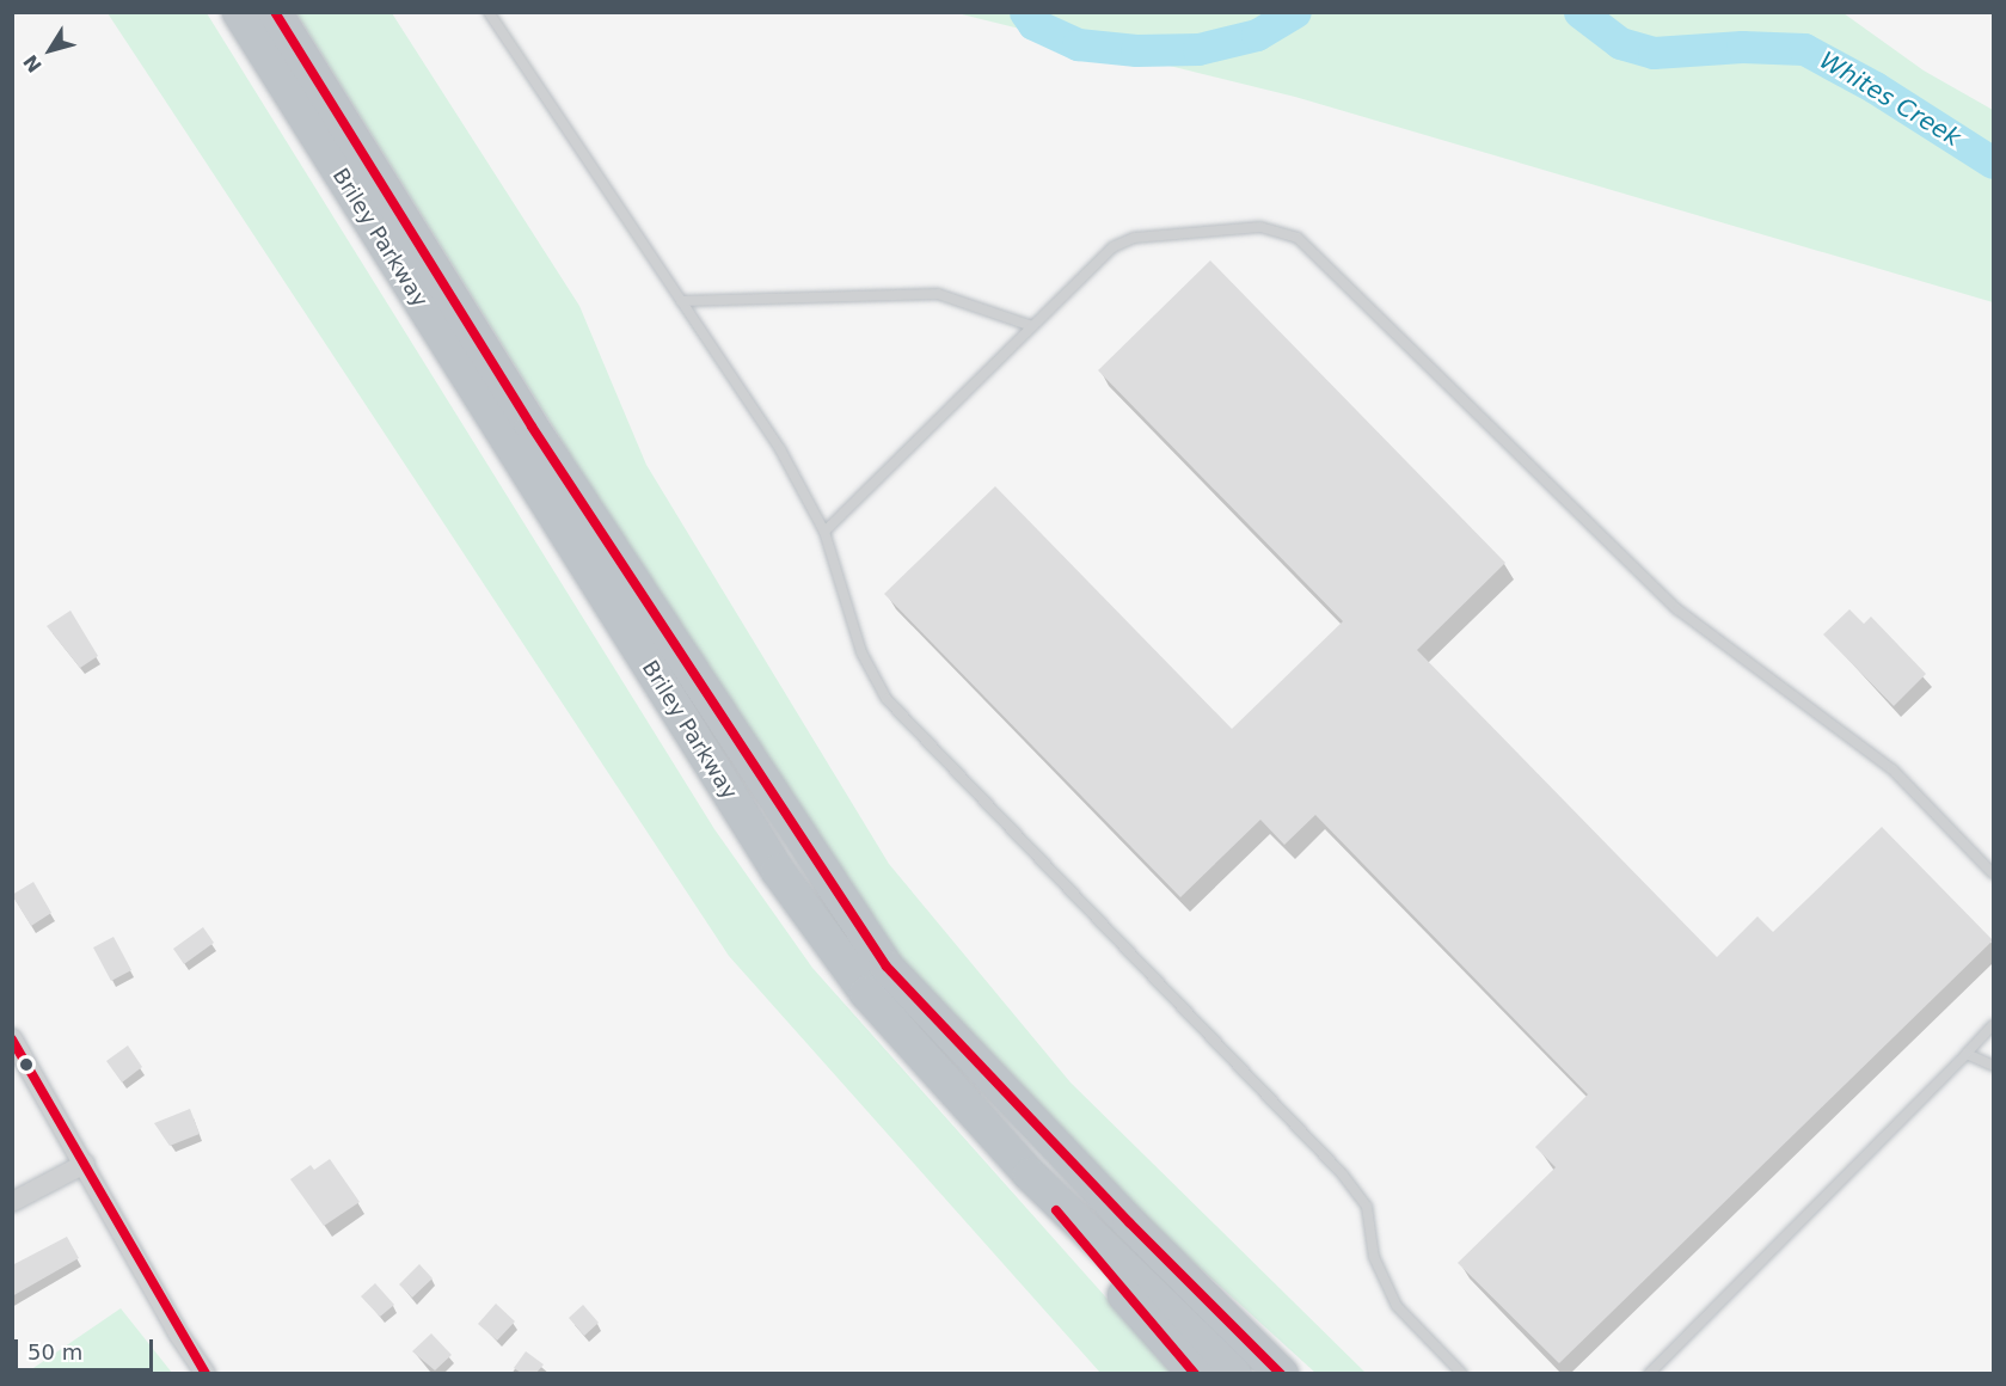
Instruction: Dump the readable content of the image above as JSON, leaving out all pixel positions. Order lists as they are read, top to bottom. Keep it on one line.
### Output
{"streets":{"highway":["Briley Parkway"]},"water":["Whites Creek"],"scale_bar":"50 m","north":"bottom left"}
